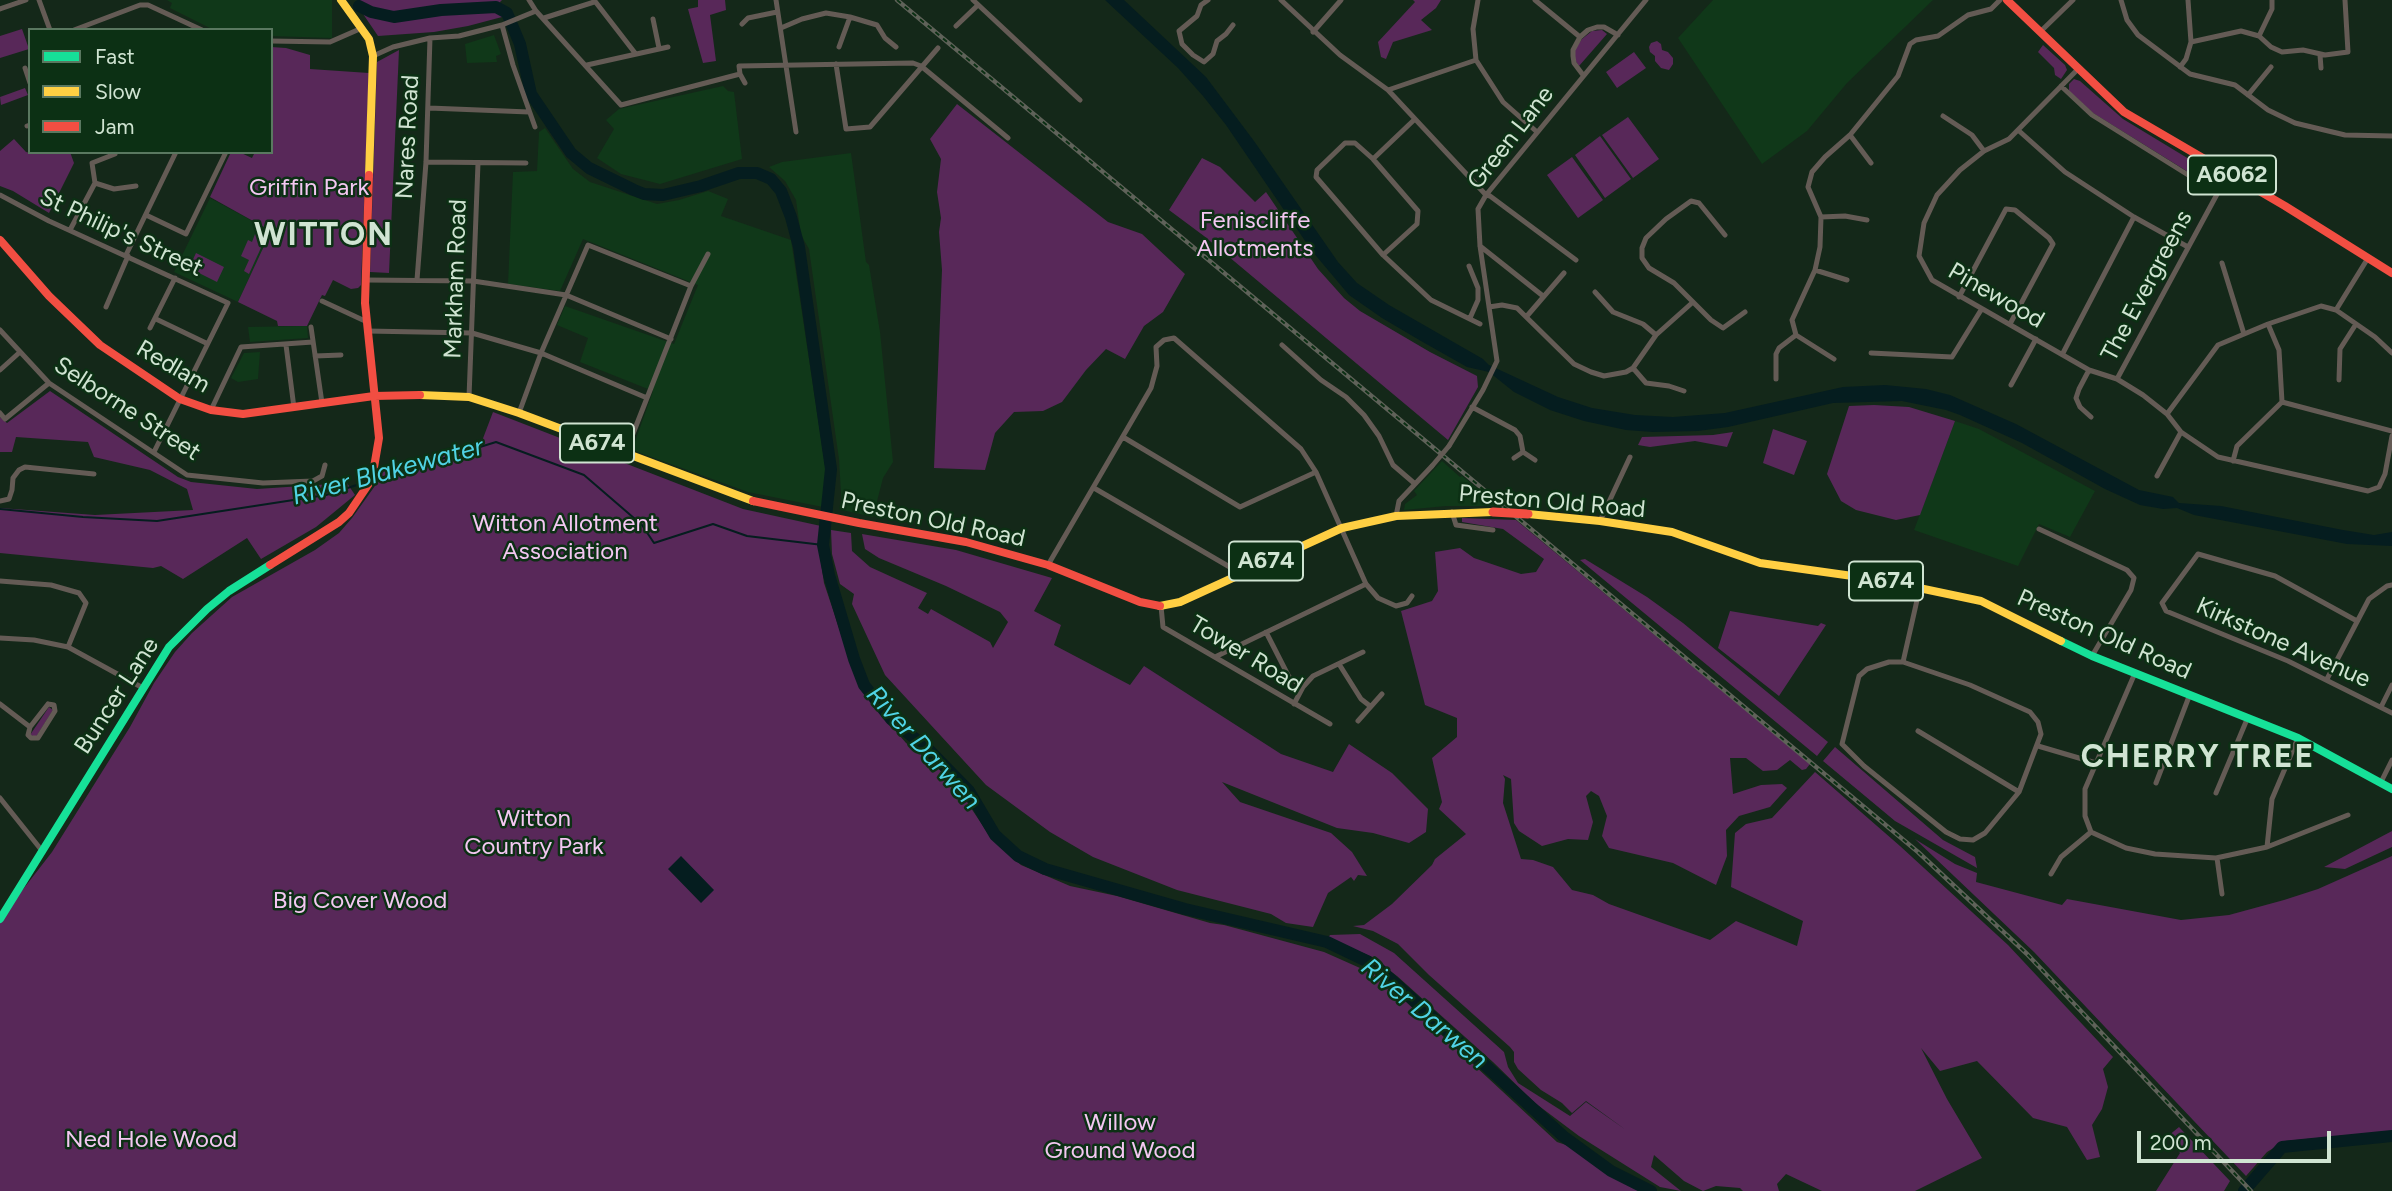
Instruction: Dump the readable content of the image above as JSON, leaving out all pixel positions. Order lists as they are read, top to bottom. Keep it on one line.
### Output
{"streets":{"main road":["A6062","Redlam","A674","Preston Old Road","Buncer Lane"],"street":["Nares Road","Green Lane","St Philip's Street","Markham Road","The Evergreens","Pinewood","Selborne Street","Kirkstone Avenue","Tower Road"]},"crossings":[["A6062","The Evergreens"],["A6062","Pinewood"],["Markham Road","Preston Old Road"],["The Evergreens","Pinewood"],["Redlam","Preston Old Road"],["Redlam","Buncer Lane"],["Preston Old Road","Tower Road"],["Preston Old Road","Buncer Lane"]],"districts":["WITTON","CHERRY TREE"],"water":["River Blakewater","River Darwen"],"parks":["Griffin Park","Feniscliffe Allotments","Witton Allotment Association","Witton Country Park","Big Cover Wood","Willow Ground Wood","Ned Hole Wood"],"legend":["Fast","Slow","Jam"],"scale_bar":"200 m"}
